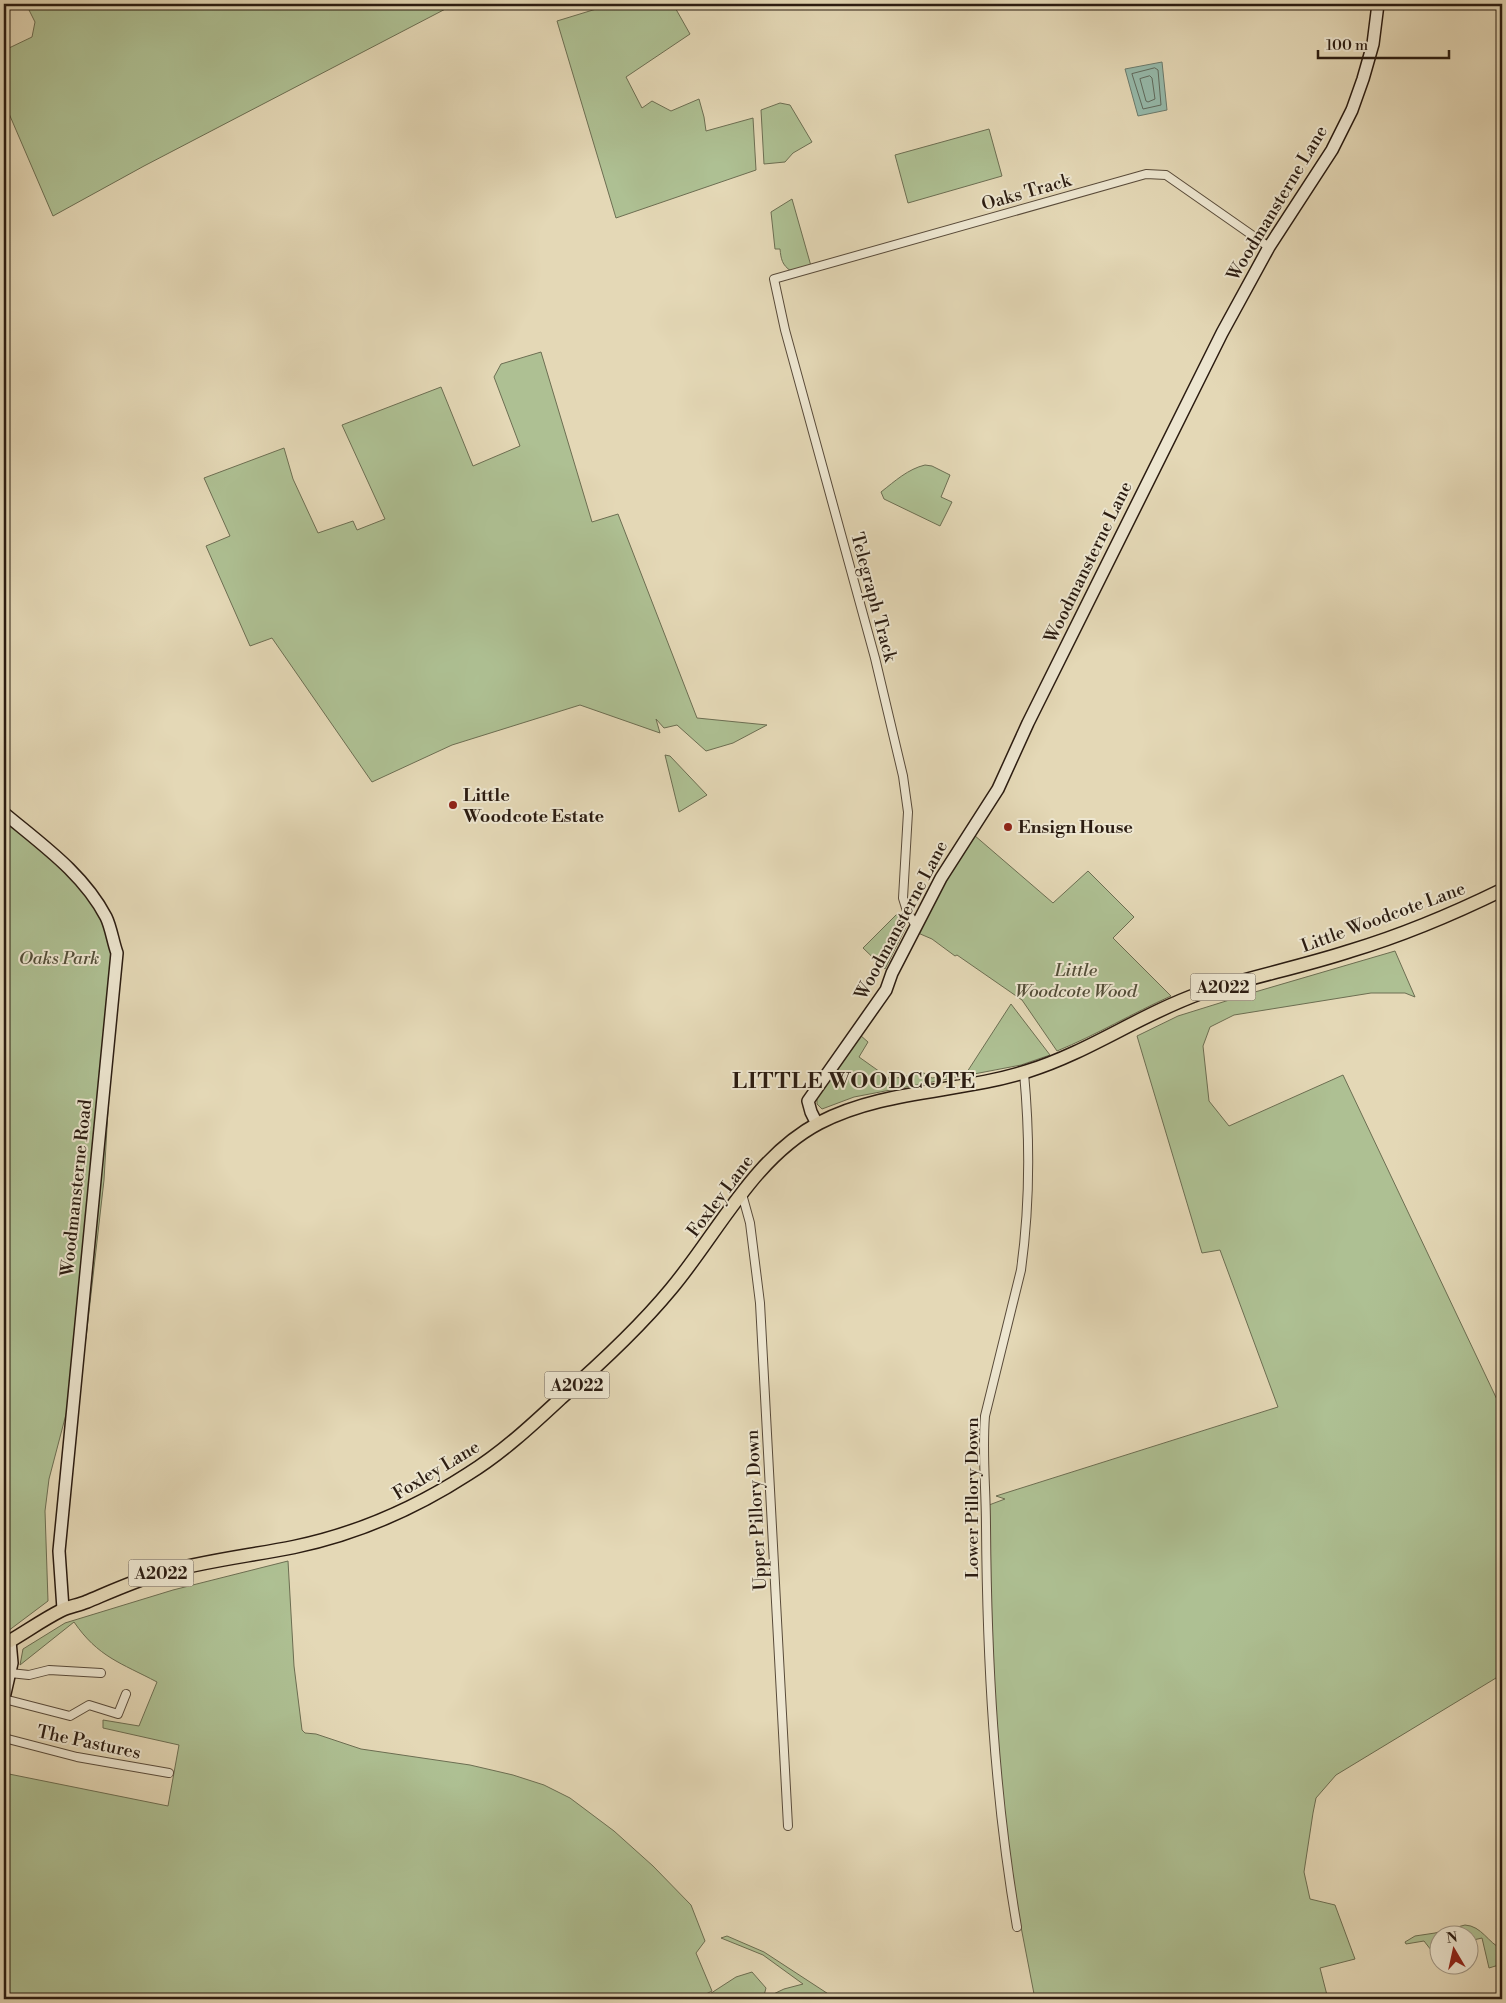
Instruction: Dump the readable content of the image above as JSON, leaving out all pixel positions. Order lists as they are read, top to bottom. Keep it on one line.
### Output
{"streets":{"main road":["Little Woodcote Lane","A2022","Foxley Lane"],"street":["Oaks Track","Woodmansterne Lane","Telegraph Track","Woodmansterne Road","Lower Pillory Down","Upper Pillory Down","The Pastures"]},"crossings":[["Oaks Track","Woodmansterne Lane"],["Oaks Track","Telegraph Track"],["Woodmansterne Lane","Telegraph Track"],["Woodmansterne Lane","Little Woodcote Lane"],["Little Woodcote Lane","Foxley Lane"],["Little Woodcote Lane","Lower Pillory Down"],["Woodmansterne Road","Foxley Lane"],["Foxley Lane","Upper Pillory Down"]],"districts":["LITTLE WOODCOTE"],"parks":["Oaks Park","Little Woodcote Wood"],"places":["Little Woodcote Estate","Ensign House"],"scale_bar":"100 m","north":"top"}
